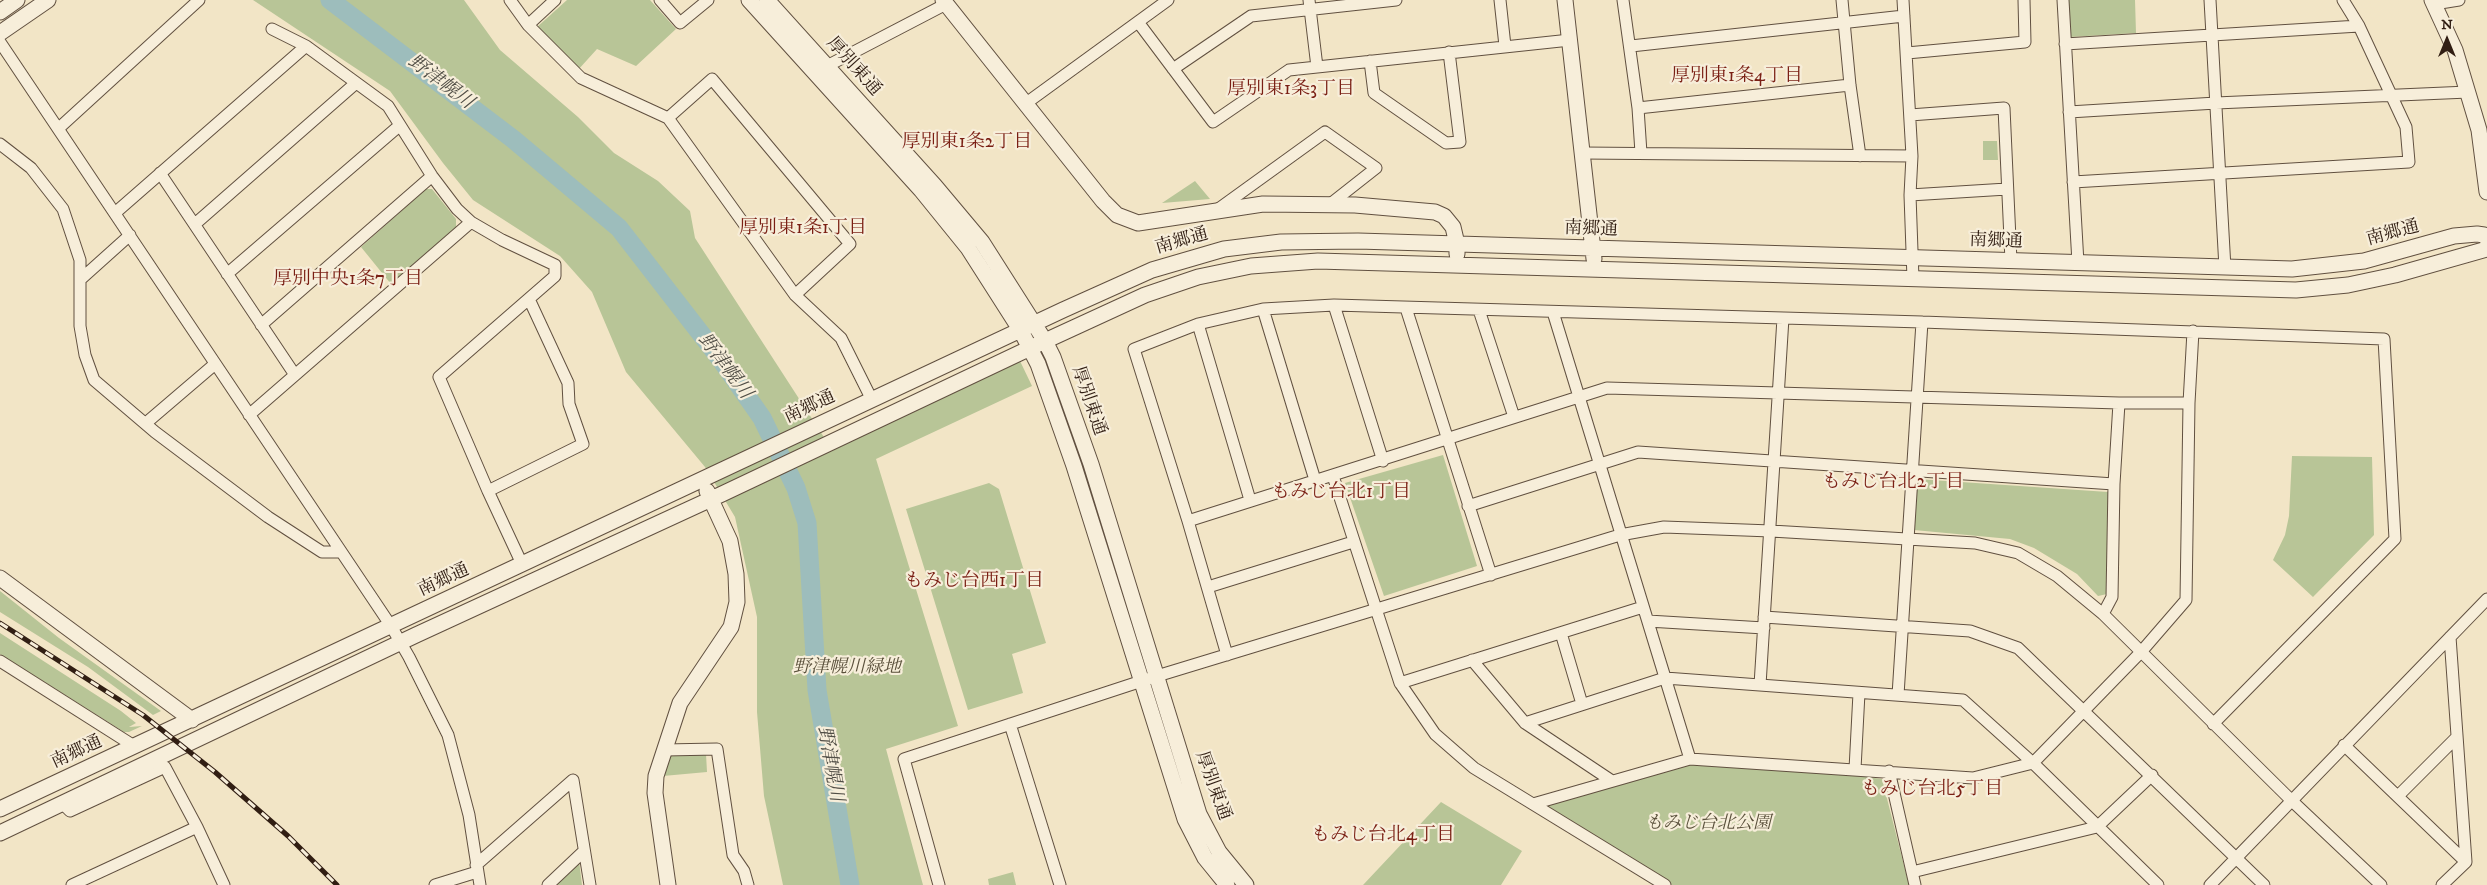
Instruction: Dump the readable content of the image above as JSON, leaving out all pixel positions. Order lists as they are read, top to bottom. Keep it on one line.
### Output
{"streets":{"street":["厚別東通","南郷通"]},"crossings":[["厚別東通","南郷通"]],"districts":["厚別東1条4丁目","厚別東1条3丁目","厚別東1条2丁目","厚別東1条1丁目","厚別中央1条7丁目","もみじ台北2丁目","もみじ台北1丁目","もみじ台西1丁目","もみじ台北5丁目","もみじ台北4丁目"],"water":["野津幌川"],"parks":["野津幌川緑地","もみじ台北公園"],"north":"top"}
